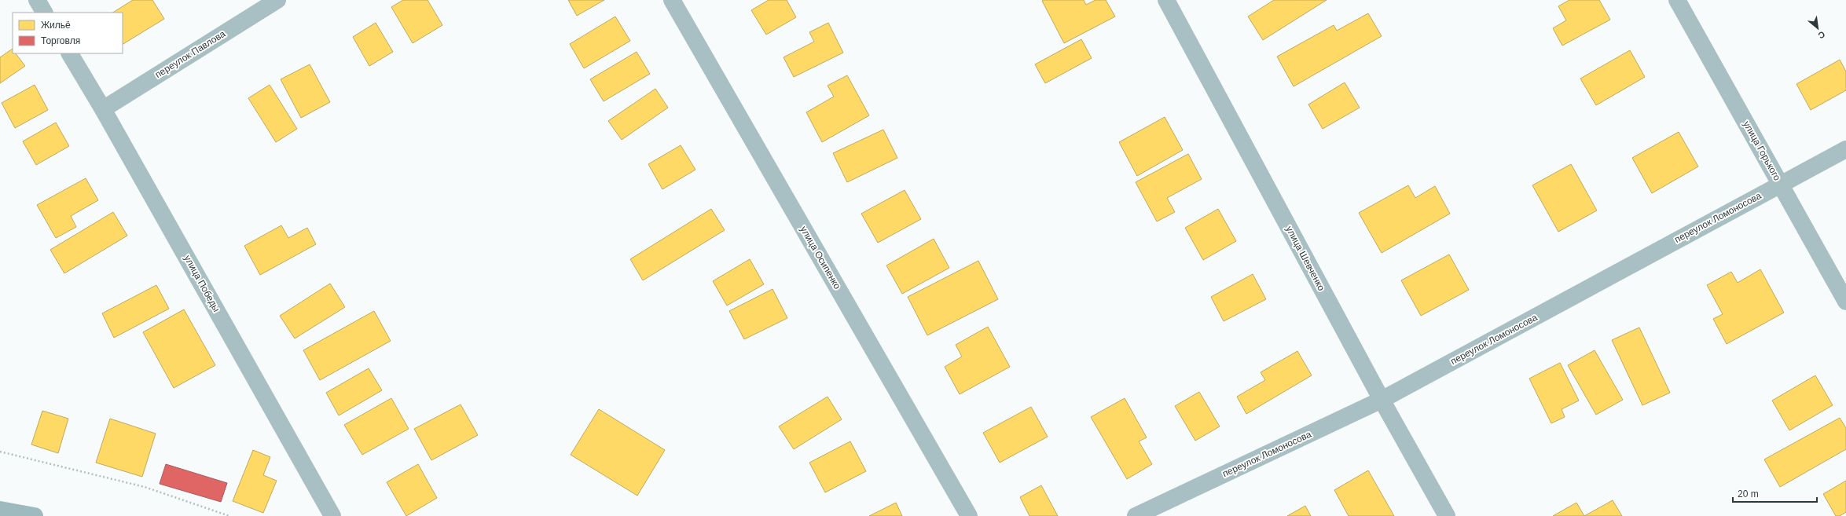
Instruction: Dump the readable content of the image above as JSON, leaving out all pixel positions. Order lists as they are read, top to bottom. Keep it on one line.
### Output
{"streets":{"street":["переулок Павлова","улица Горького","переулок Ломоносова","улица Осипенко","улица Шевченко","улица Победы"]},"crossings":[["переулок Павлова","улица Победы"],["улица Горького","переулок Ломоносова"],["переулок Ломоносова","улица Шевченко"]],"legend":["Жильё","Торговля"],"scale_bar":"20 m","north":"bottom right"}
